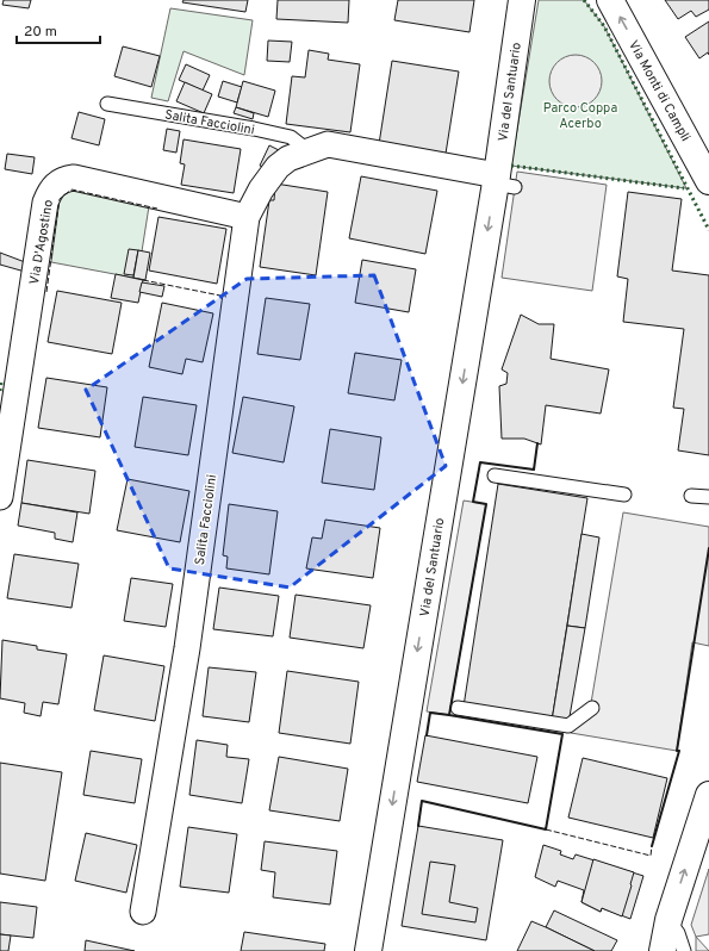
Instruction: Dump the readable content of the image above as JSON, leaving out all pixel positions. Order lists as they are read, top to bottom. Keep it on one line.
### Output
{"streets":{"street":["Via Monti di Campli","Via del Santuario","Salita Facciolini","Via D'Agostino"]},"crossings":[["Via del Santuario","Salita Facciolini"],["Salita Facciolini","Via D'Agostino"]],"one_way":["Via Monti di Campli","Via del Santuario"],"parks":["Parco Coppa Acerbo"],"scale_bar":"20 m"}
